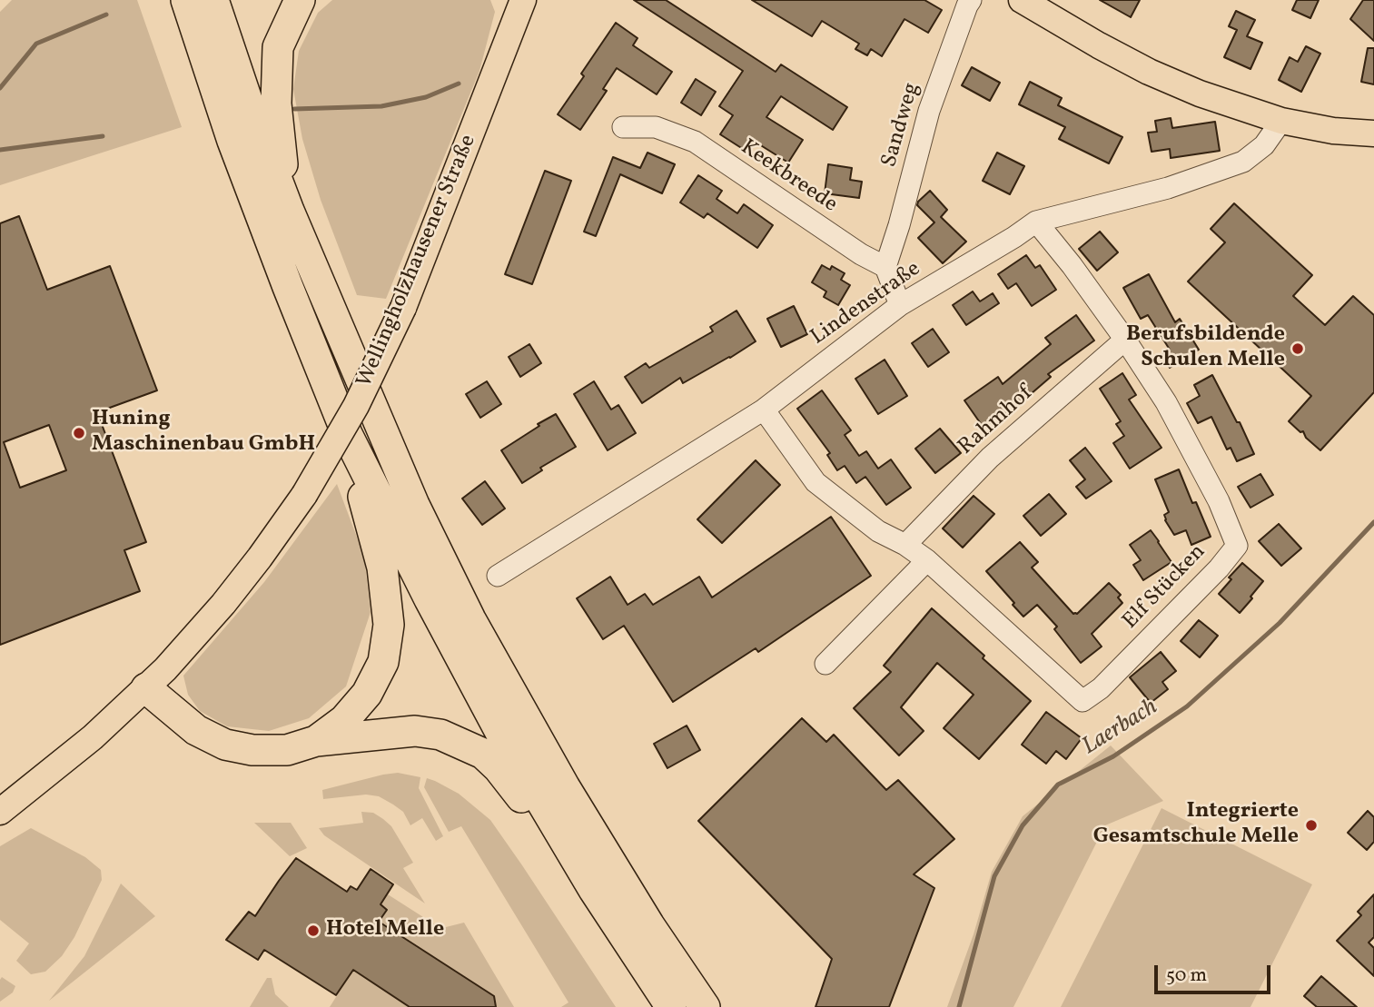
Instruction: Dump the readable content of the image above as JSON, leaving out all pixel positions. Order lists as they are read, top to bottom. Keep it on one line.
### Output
{"streets":{"main road":["Wellingholzhausener Straße"],"street":["Sandweg","Keekbreede","Lindenstraße","Rahmhof","Elf Stücken"]},"crossings":[["Sandweg","Keekbreede"],["Lindenstraße","Elf Stücken"],["Rahmhof","Elf Stücken"]],"water":["Laerbach"],"places":["Berufsbildende Schulen Melle","Huning Maschinenbau GmbH","Integrierte Gesamtschule Melle","Hotel Melle"],"scale_bar":"50 m"}
